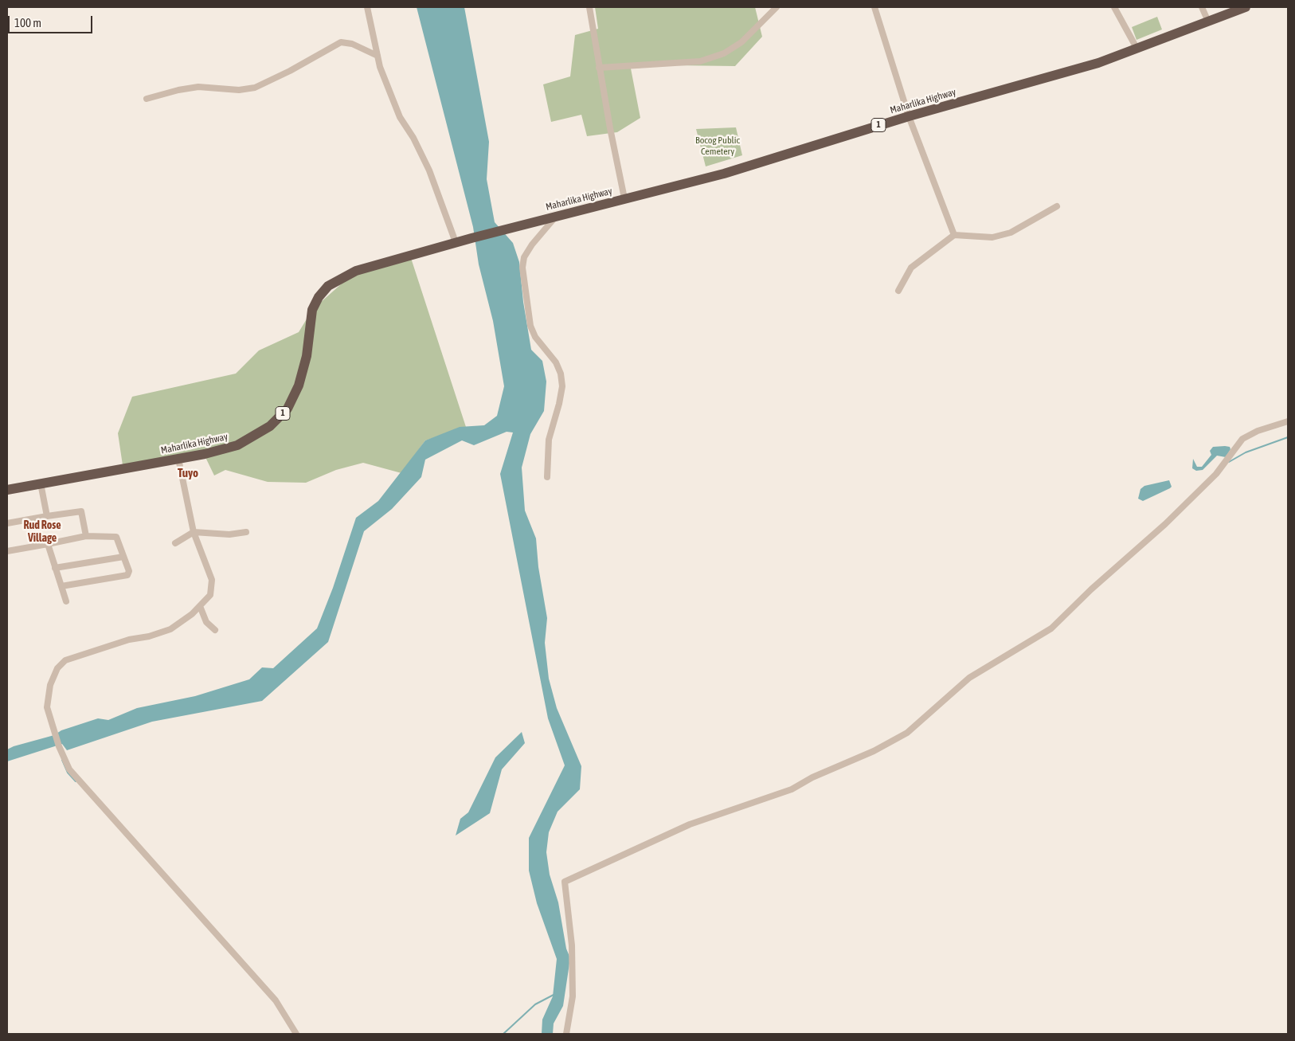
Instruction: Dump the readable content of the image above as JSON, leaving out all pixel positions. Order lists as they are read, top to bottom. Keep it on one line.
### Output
{"streets":{"highway":["Maharlika Highway","1"]},"districts":["Tuyo","Rud Rose Village"],"parks":["Bocog Public Cemetery"],"scale_bar":"100 m"}
